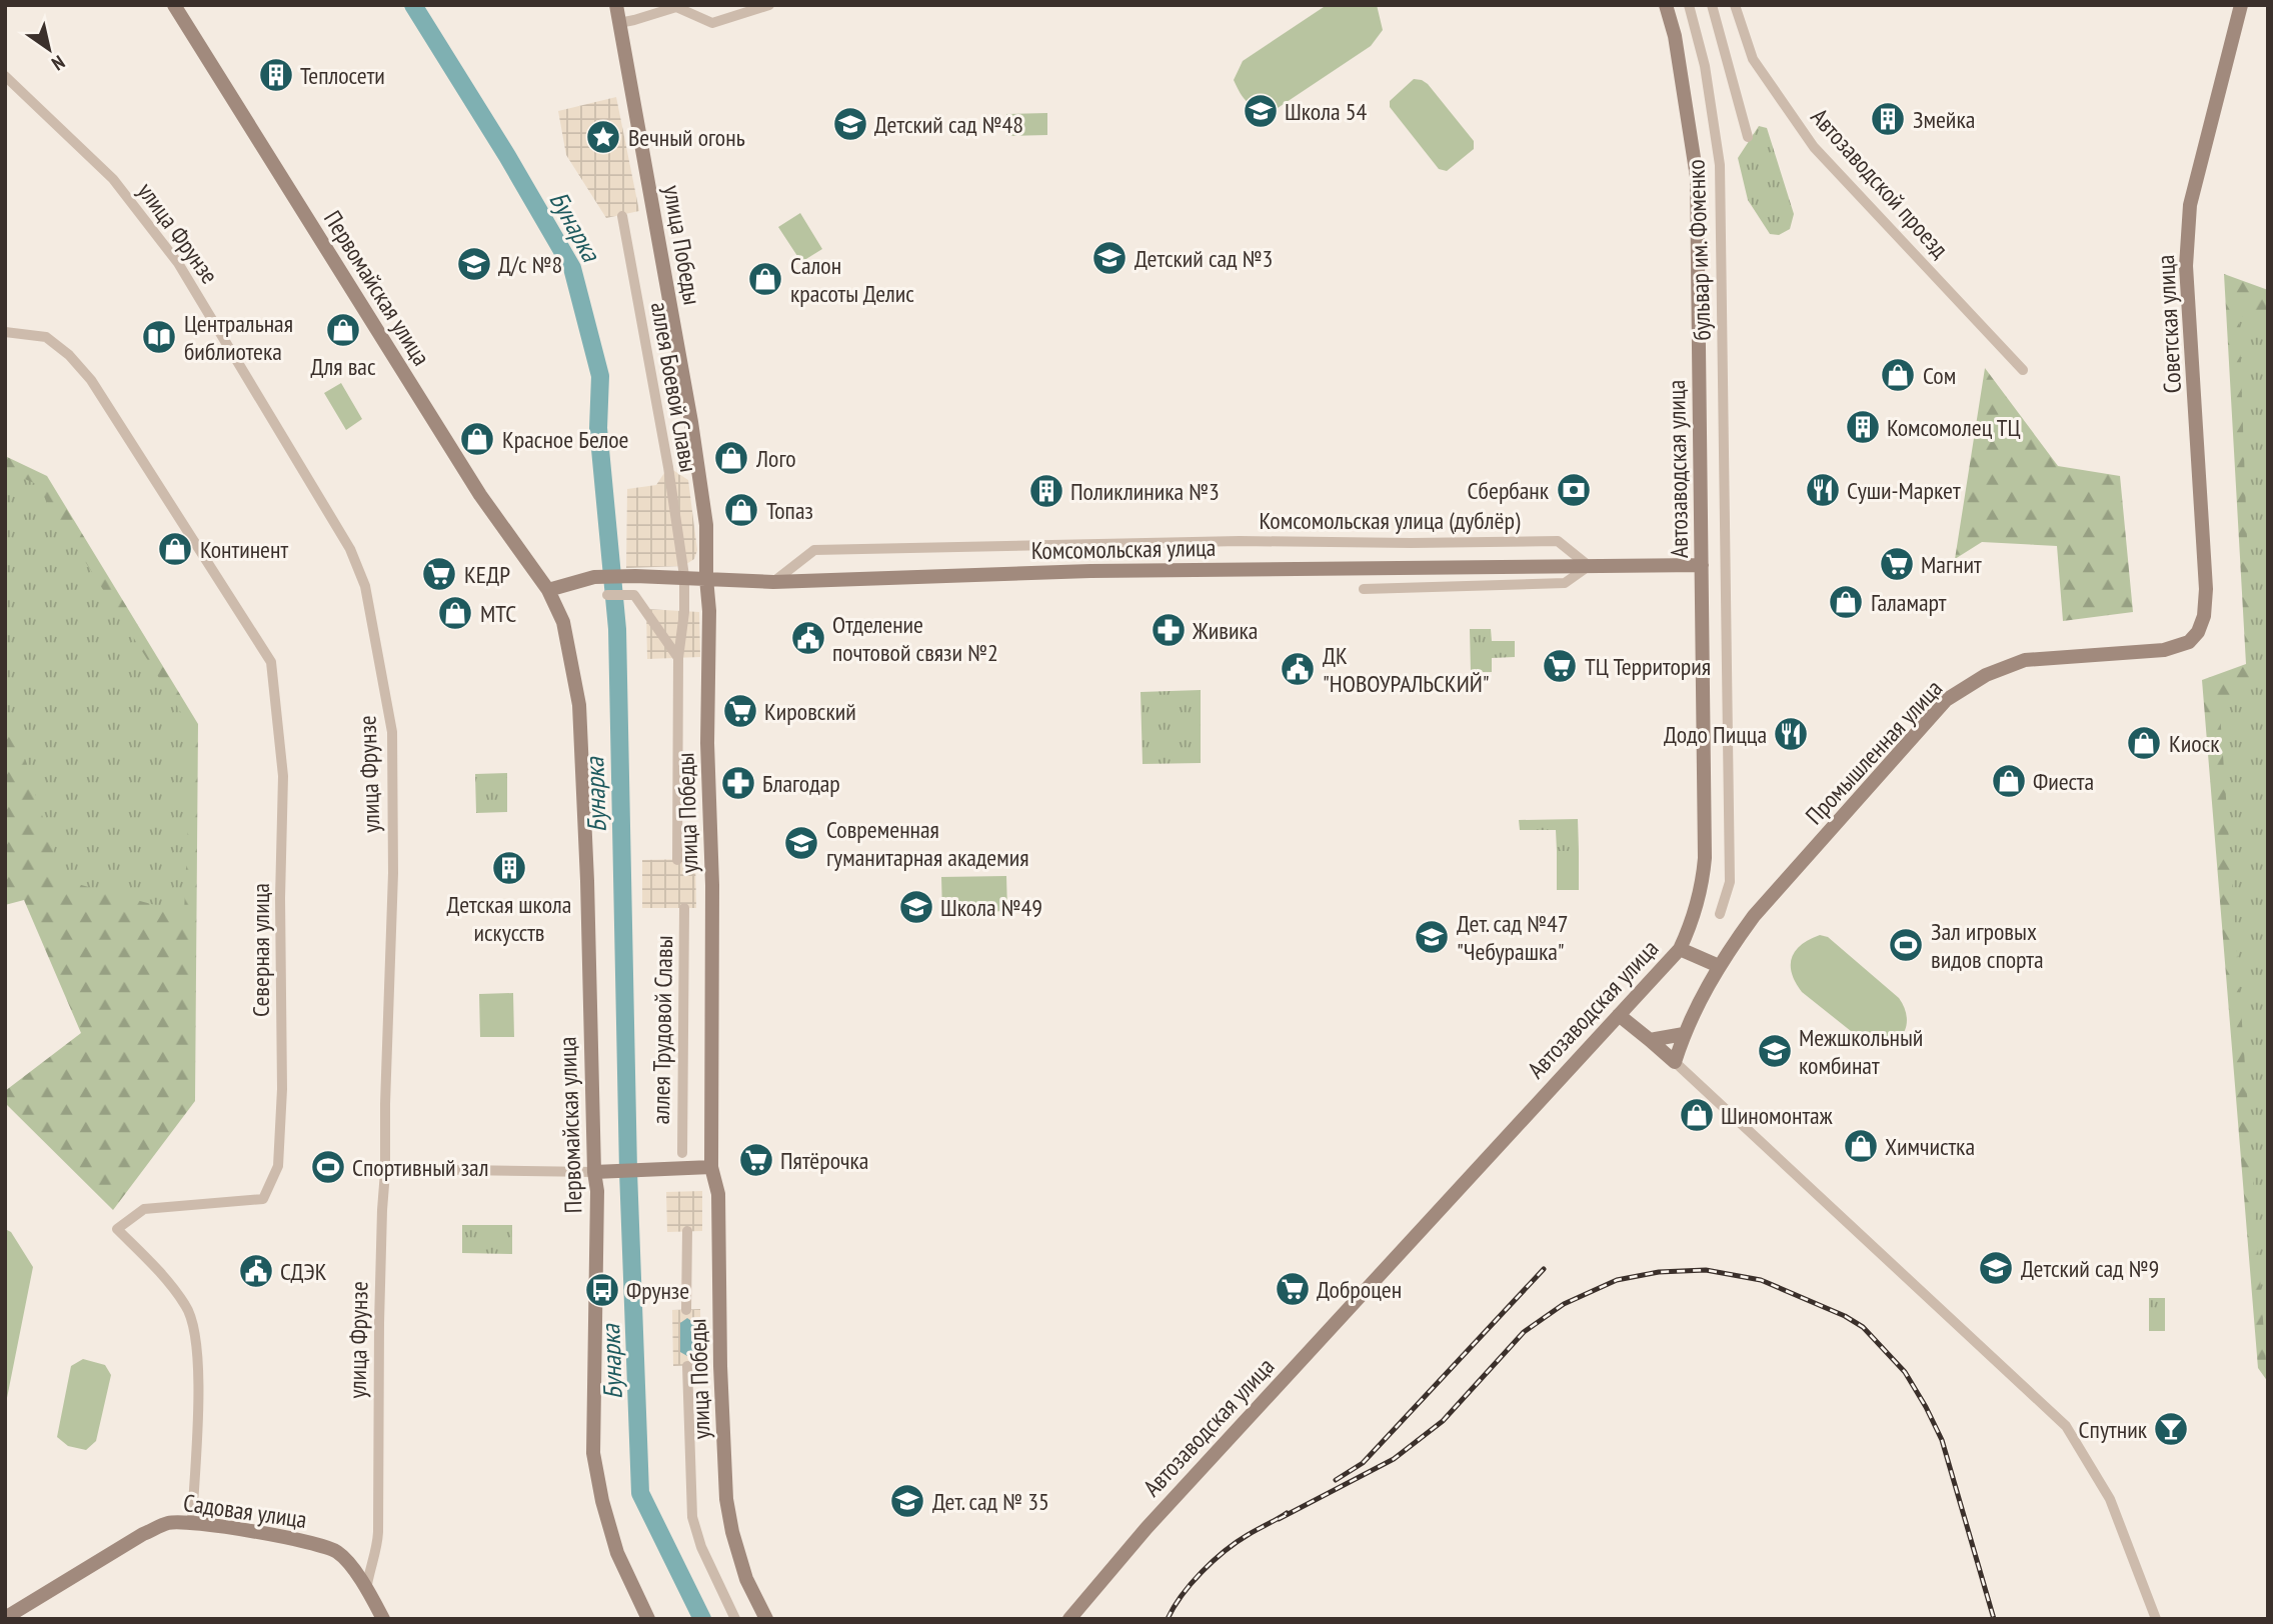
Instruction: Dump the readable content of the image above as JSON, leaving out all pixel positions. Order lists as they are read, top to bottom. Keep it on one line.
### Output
{"streets":{"street":["Автозаводской проезд","улица Фрунзе","улица Победы","бульвар им. Фоменко","Первомайская улица","Советская улица","аллея Боевой Славы","Автозаводская улица","Комсомольская улица (дублёр)","Комсомольская улица","Промышленная улица","Северная улица","аллея Трудовой Славы","Садовая улица"]},"crossings":[["улица Фрунзе","Садовая улица"],["улица Победы","Комсомольская улица"],["Первомайская улица","Комсомольская улица"],["Советская улица","Промышленная улица"],["аллея Боевой Славы","Комсомольская улица"],["Автозаводская улица","Комсомольская улица"],["Комсомольская улица (дублёр)","Комсомольская улица"],["Северная улица","Садовая улица"]],"water":["Бунарка"],"places":{"building":["Теплосети","Змейка","Комсомолец ТЦ","Поликлиника №3","Детская школа искусств"],"school or university":["Школа 54","Детский сад №48","Детский сад №3","Д/с №8","Современная гуманитарная академия","Школа №49","Дет. сад №47 \"Чебурашка\"","Межшкольный комбинат","Детский сад №9","Дет. сад № 35"],"place":["Вечный огонь"],"shop":["Салон красоты Делис","Для вас","Сом","Красное Белое","Лого","Топаз","Континент","Галамарт","МТС","Киоск","Фиеста","Шиномонтаж","Химчистка"],"library":["Центральная библиотека"],"bank":["Сбербанк"],"restaurant":["Суши-Маркет","Додо Пицца"],"supermarket":["Магнит","КЕДР","ТЦ Территория","Кировский","Пятёрочка","Доброцен"],"pharmacy":["Живика","Благодар"],"public building":["Отделение почтовой связи №2","ДК \"НОВОУРАЛЬСКИЙ\"","СДЭК"],"sports":["Зал игровых видов спорта","Спортивный зал"],"bus stop":["Фрунзе"],"bar":["Спутник"]},"north":"bottom right"}
